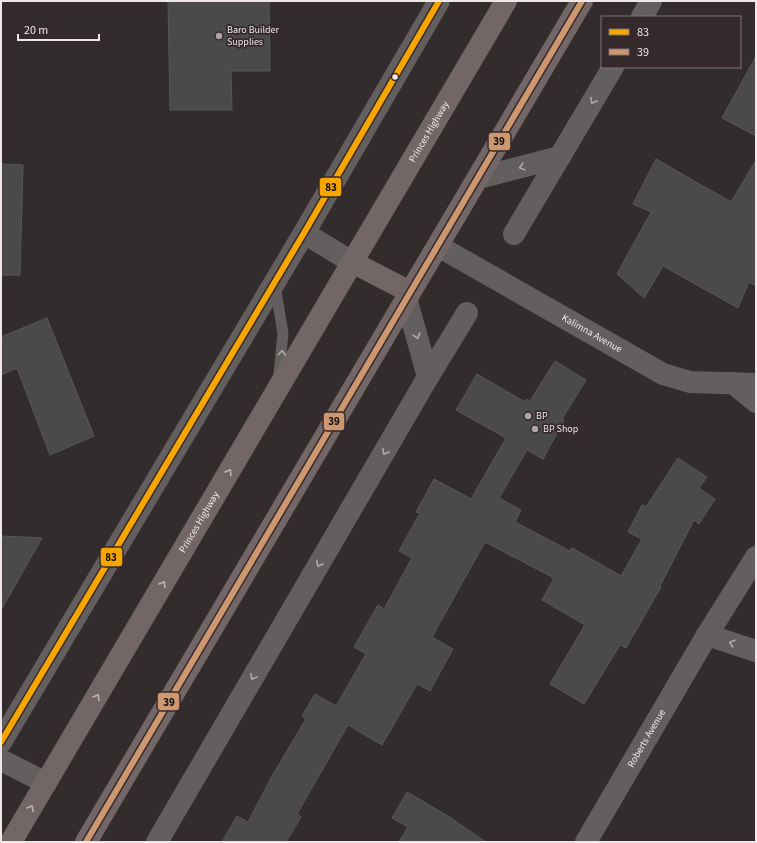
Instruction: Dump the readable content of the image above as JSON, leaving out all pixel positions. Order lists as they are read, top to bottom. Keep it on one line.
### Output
{"streets":{"highway":["Princes Highway"],"street":["Kalimna Avenue","Roberts Avenue"]},"places":["Baro Builder Supplies","BP","BP Shop"],"lines":["transit line 83","transit line 39"],"legend":["83","39"],"scale_bar":"20 m"}
